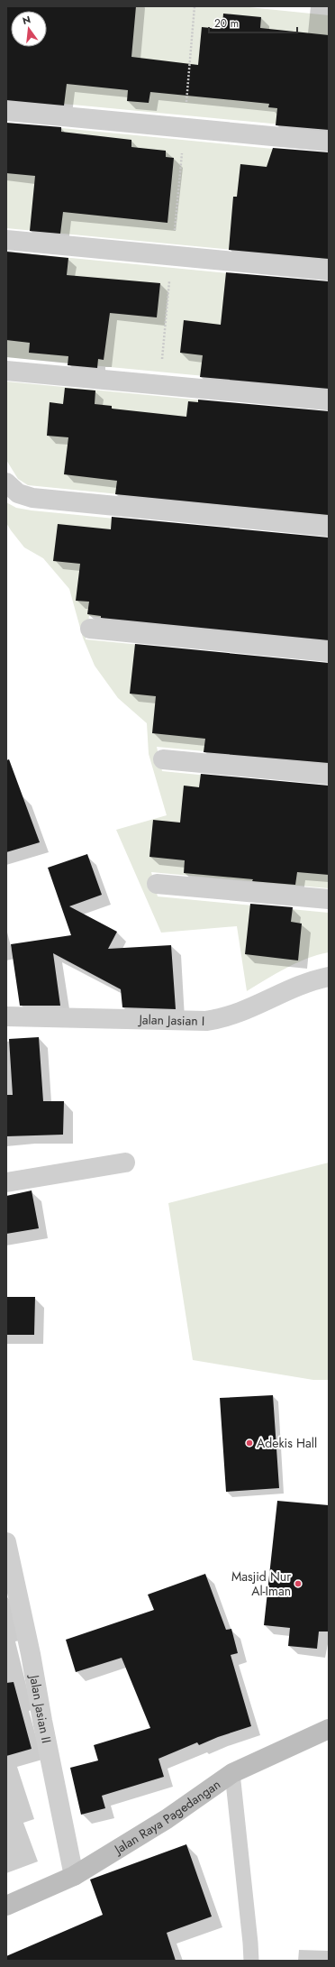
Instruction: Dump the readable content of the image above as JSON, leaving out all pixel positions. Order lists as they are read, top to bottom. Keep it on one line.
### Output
{"streets":{"street":["Jalan Jasian I","Jalan Jasian II","Jalan Raya Pagedangan"]},"crossings":[["Jalan Jasian II","Jalan Raya Pagedangan"]],"places":["Adekis Hall","Masjid Nur Al-Iman"],"scale_bar":"20 m","north":"top"}
